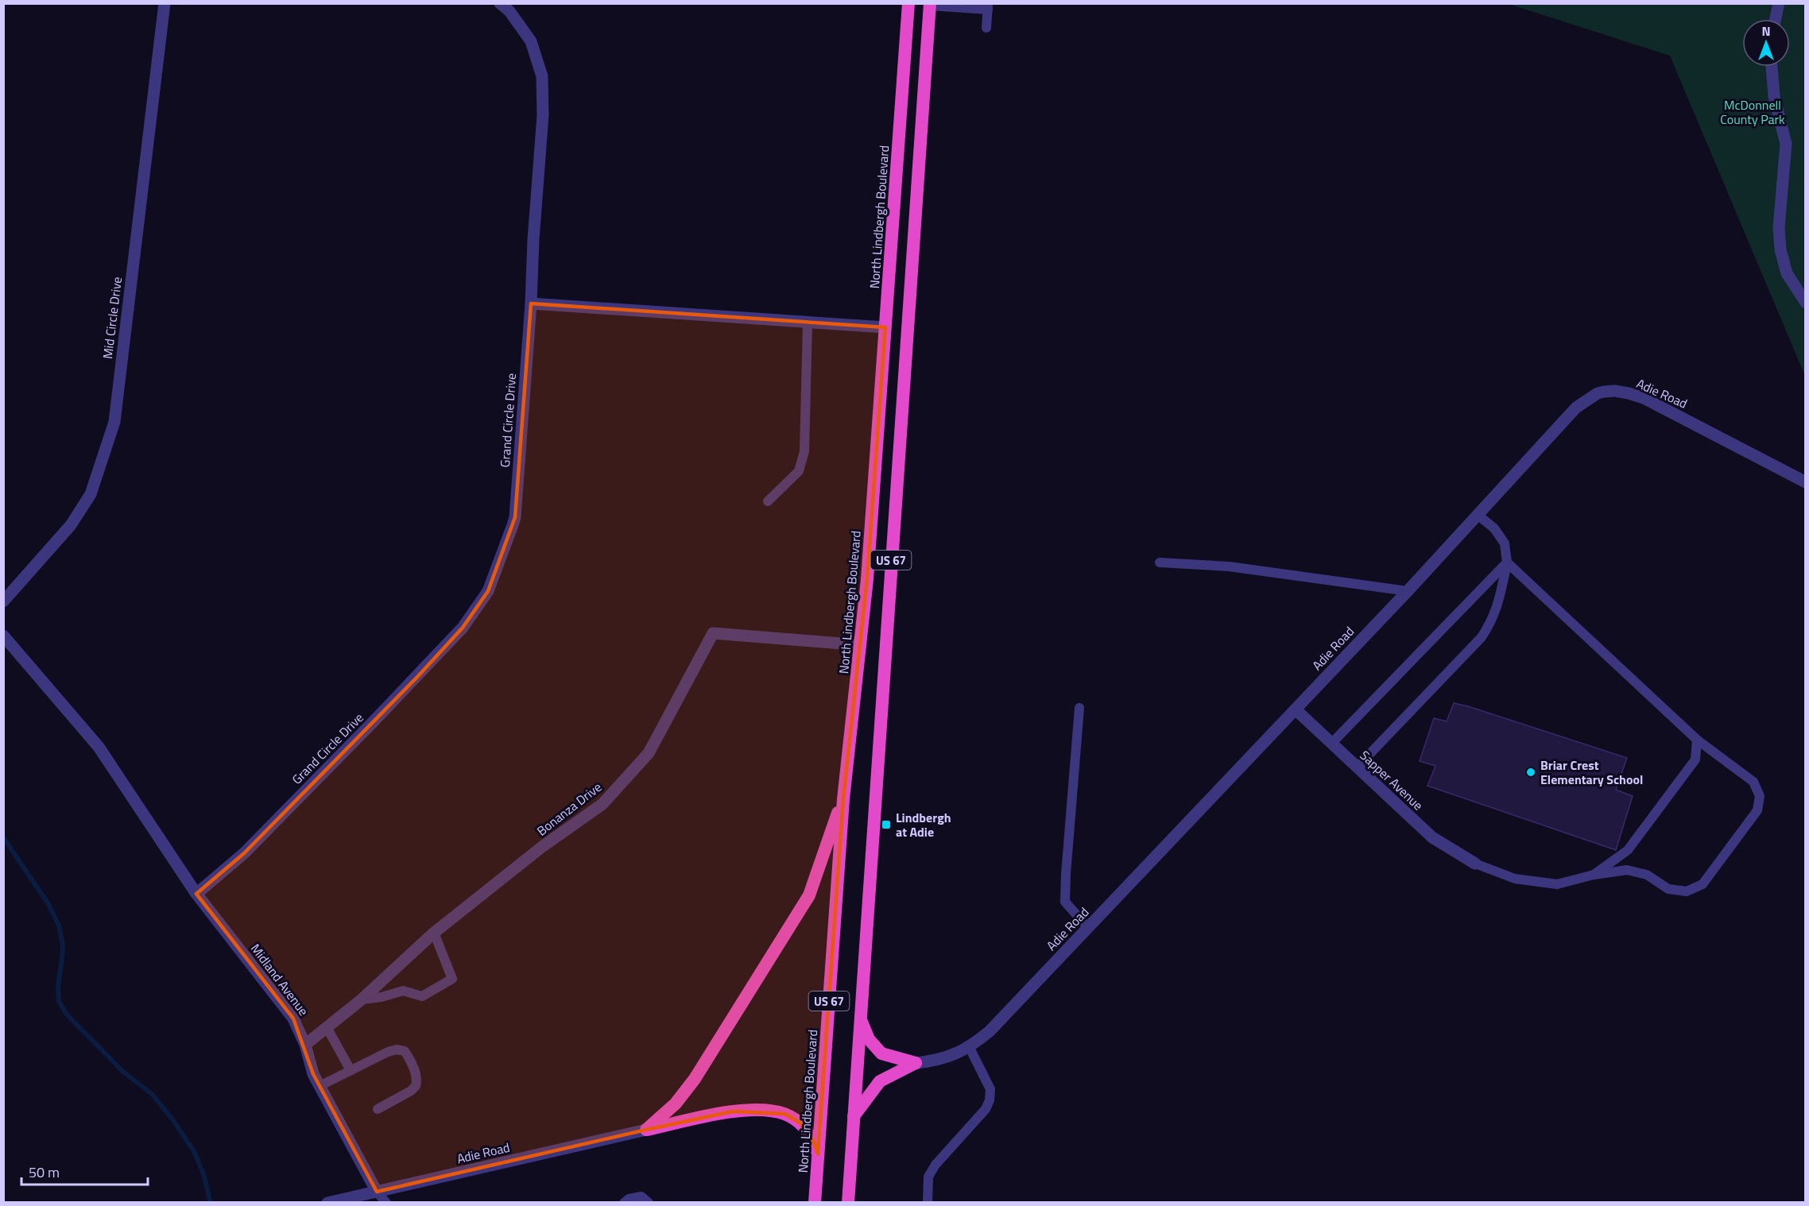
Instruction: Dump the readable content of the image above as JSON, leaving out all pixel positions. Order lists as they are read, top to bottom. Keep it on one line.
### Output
{"streets":{"highway":["North Lindbergh Boulevard","US 67"],"street":["Mid Circle Drive","Adie Road","Grand Circle Drive","Sapper Avenue","Bonanza Drive","Midland Avenue"]},"crossings":[["North Lindbergh Boulevard","Bonanza Drive"],["Adie Road","Sapper Avenue"],["Adie Road","Midland Avenue"],["Grand Circle Drive","Midland Avenue"],["Bonanza Drive","Midland Avenue"]],"parks":["McDonnell County Park"],"places":{"other":["Briar Crest Elementary School"],"transit":["Lindbergh at Adie"]},"scale_bar":"50 m","north":"top"}
